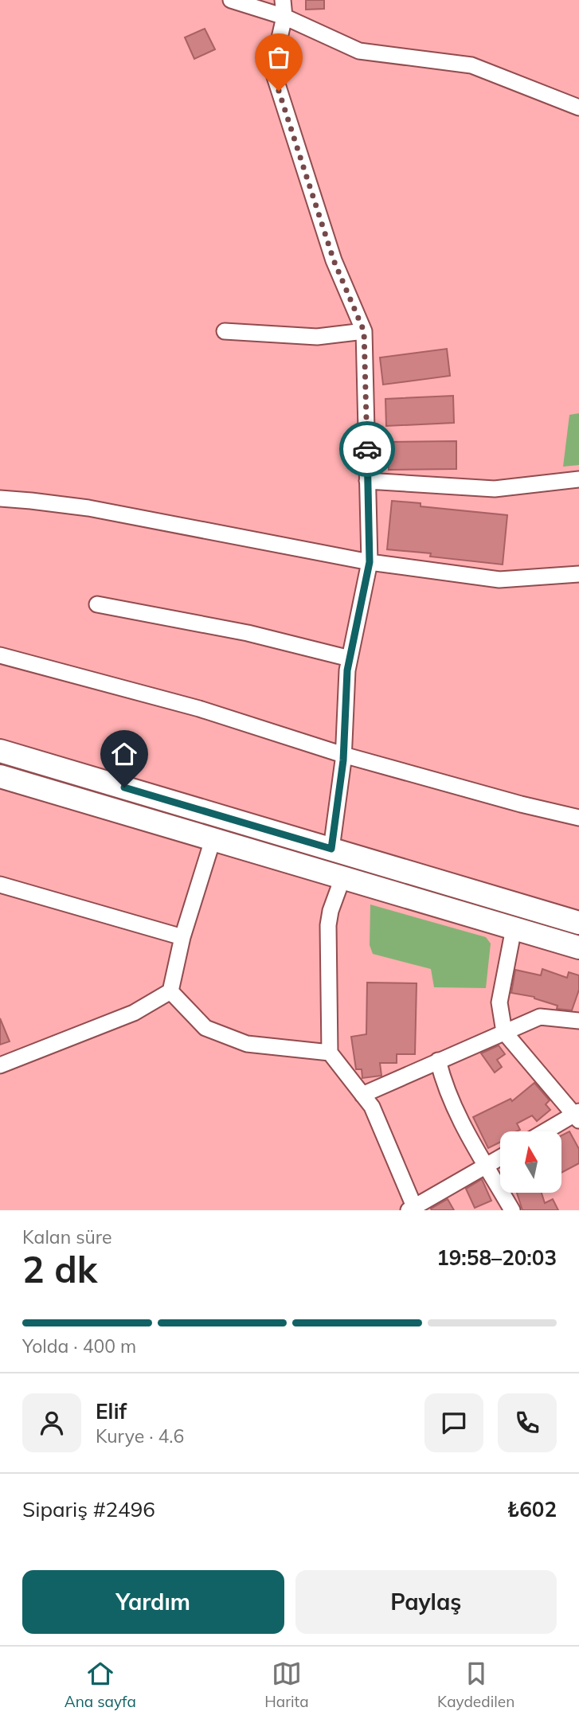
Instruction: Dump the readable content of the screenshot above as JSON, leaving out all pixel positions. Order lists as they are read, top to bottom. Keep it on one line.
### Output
{"north":"top","page":{"heading":["2 dk","Kalan süre","19:58–20:03"],"panel":["Elif","Kurye · 4.6","Sipariş #2496","₺602"],"bar":"Yolda · 400 m","buttons":["Yardım","Paylaş"],"tabs":["Ana sayfa","Harita","Kaydedilen"]}}
